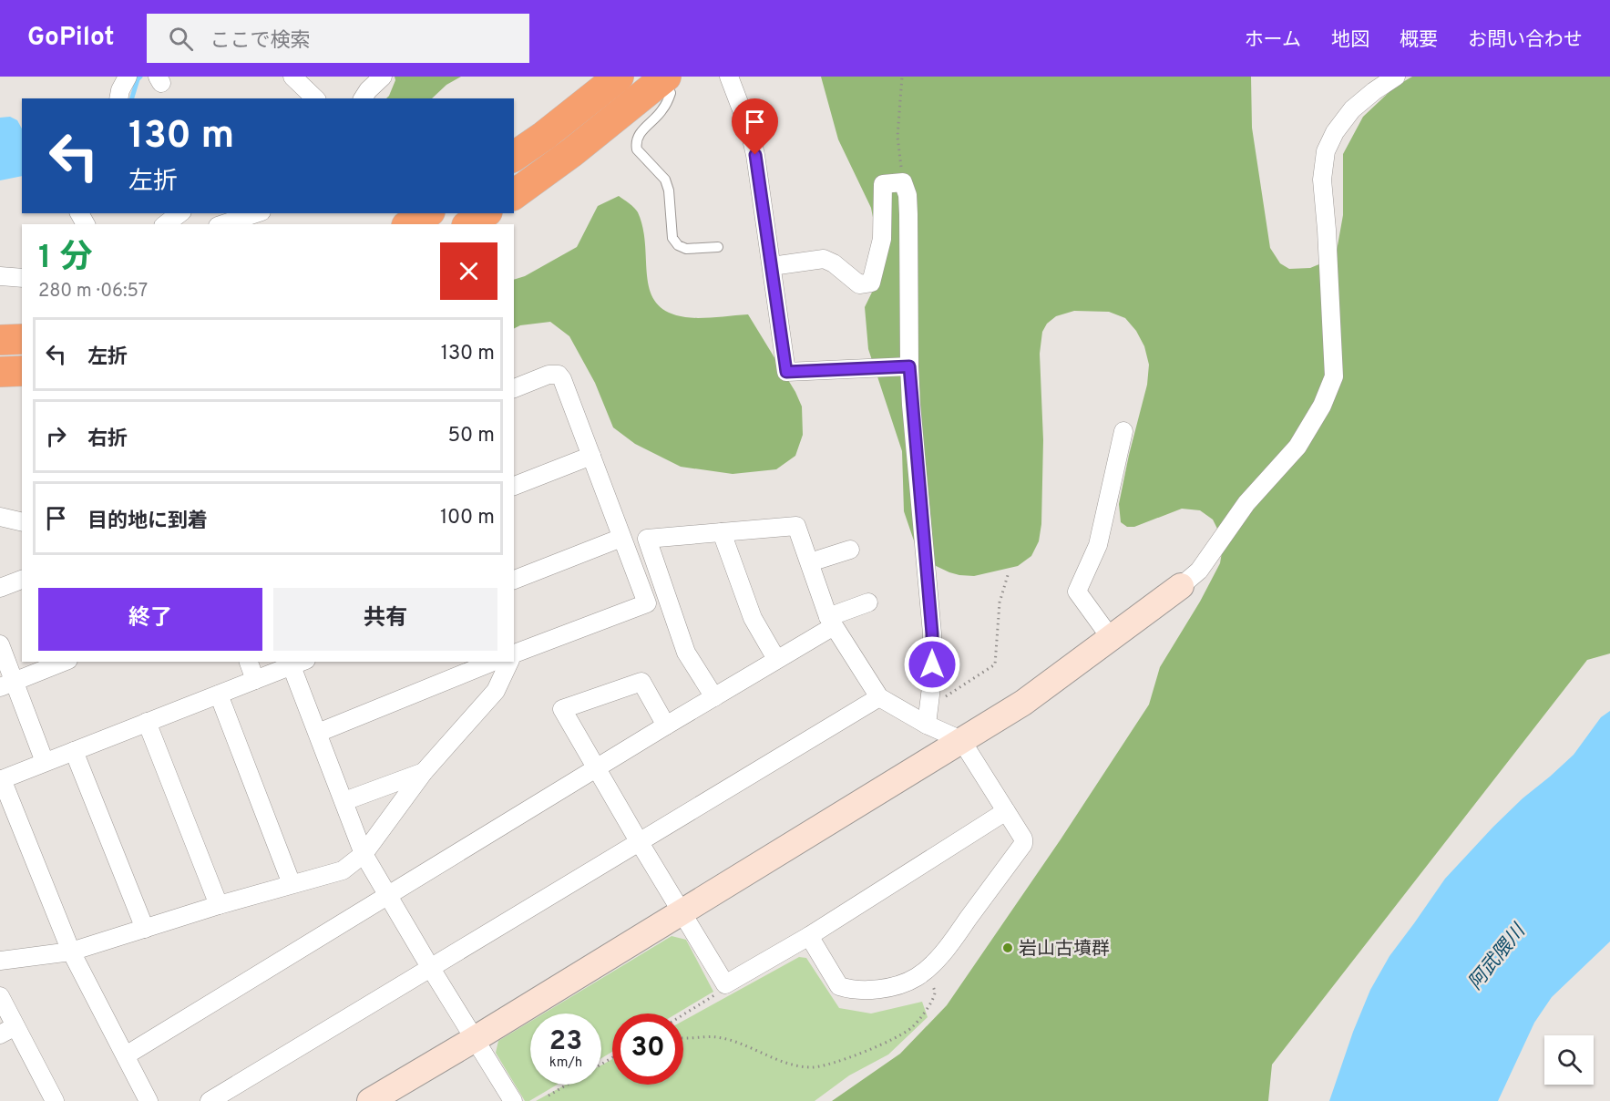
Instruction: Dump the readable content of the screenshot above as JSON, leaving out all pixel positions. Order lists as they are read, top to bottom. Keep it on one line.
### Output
{"water":["阿武隈川"],"places":["岩山古墳群"],"page":{"header":"GoPilot","search":"ここで検索","nav":["ホーム","地図","概要","お問い合わせ"],"turn":["130 m","左折"],"heading":["1 分","280 m · 06:57"],"list":[{"name":"左折","value":"130 m"},{"name":"右折","value":"50 m"},{"name":"目的地に到着","value":"100 m"}],"buttons":["終了","共有"],"speed":"23 km/h","limit":"30"}}
